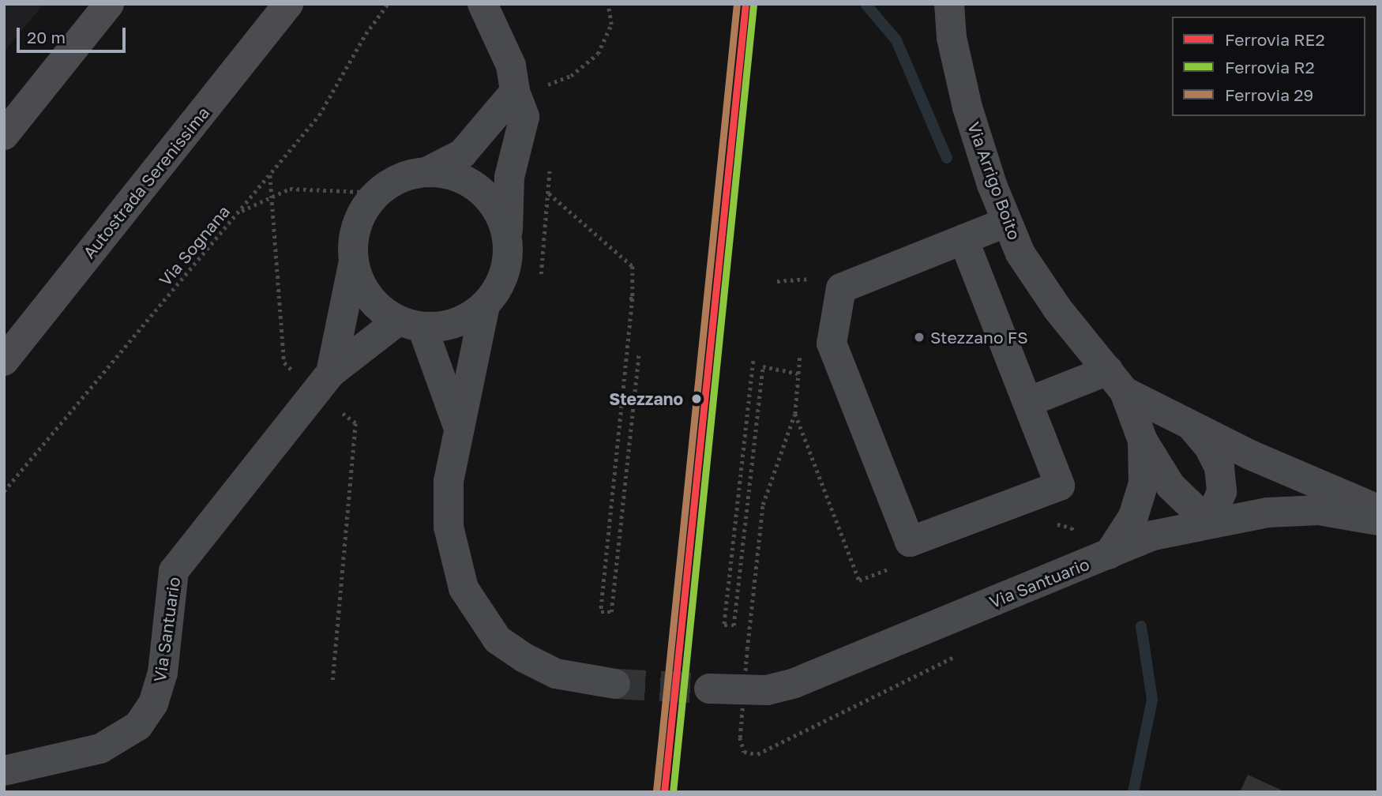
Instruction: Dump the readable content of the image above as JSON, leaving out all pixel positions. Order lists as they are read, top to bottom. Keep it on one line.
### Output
{"streets":{"highway":["Autostrada Serenissima"],"street":["Via Arrigo Boito","Via Santuario"],"path":["Via Sognana"]},"crossings":[["Via Arrigo Boito","Via Santuario"]],"places":["Stezzano FS","Stezzano"],"lines":["rail line RE2","rail line 29","rail line R2"],"legend":["Ferrovia RE2","Ferrovia R2","Ferrovia 29"],"scale_bar":"20 m"}
